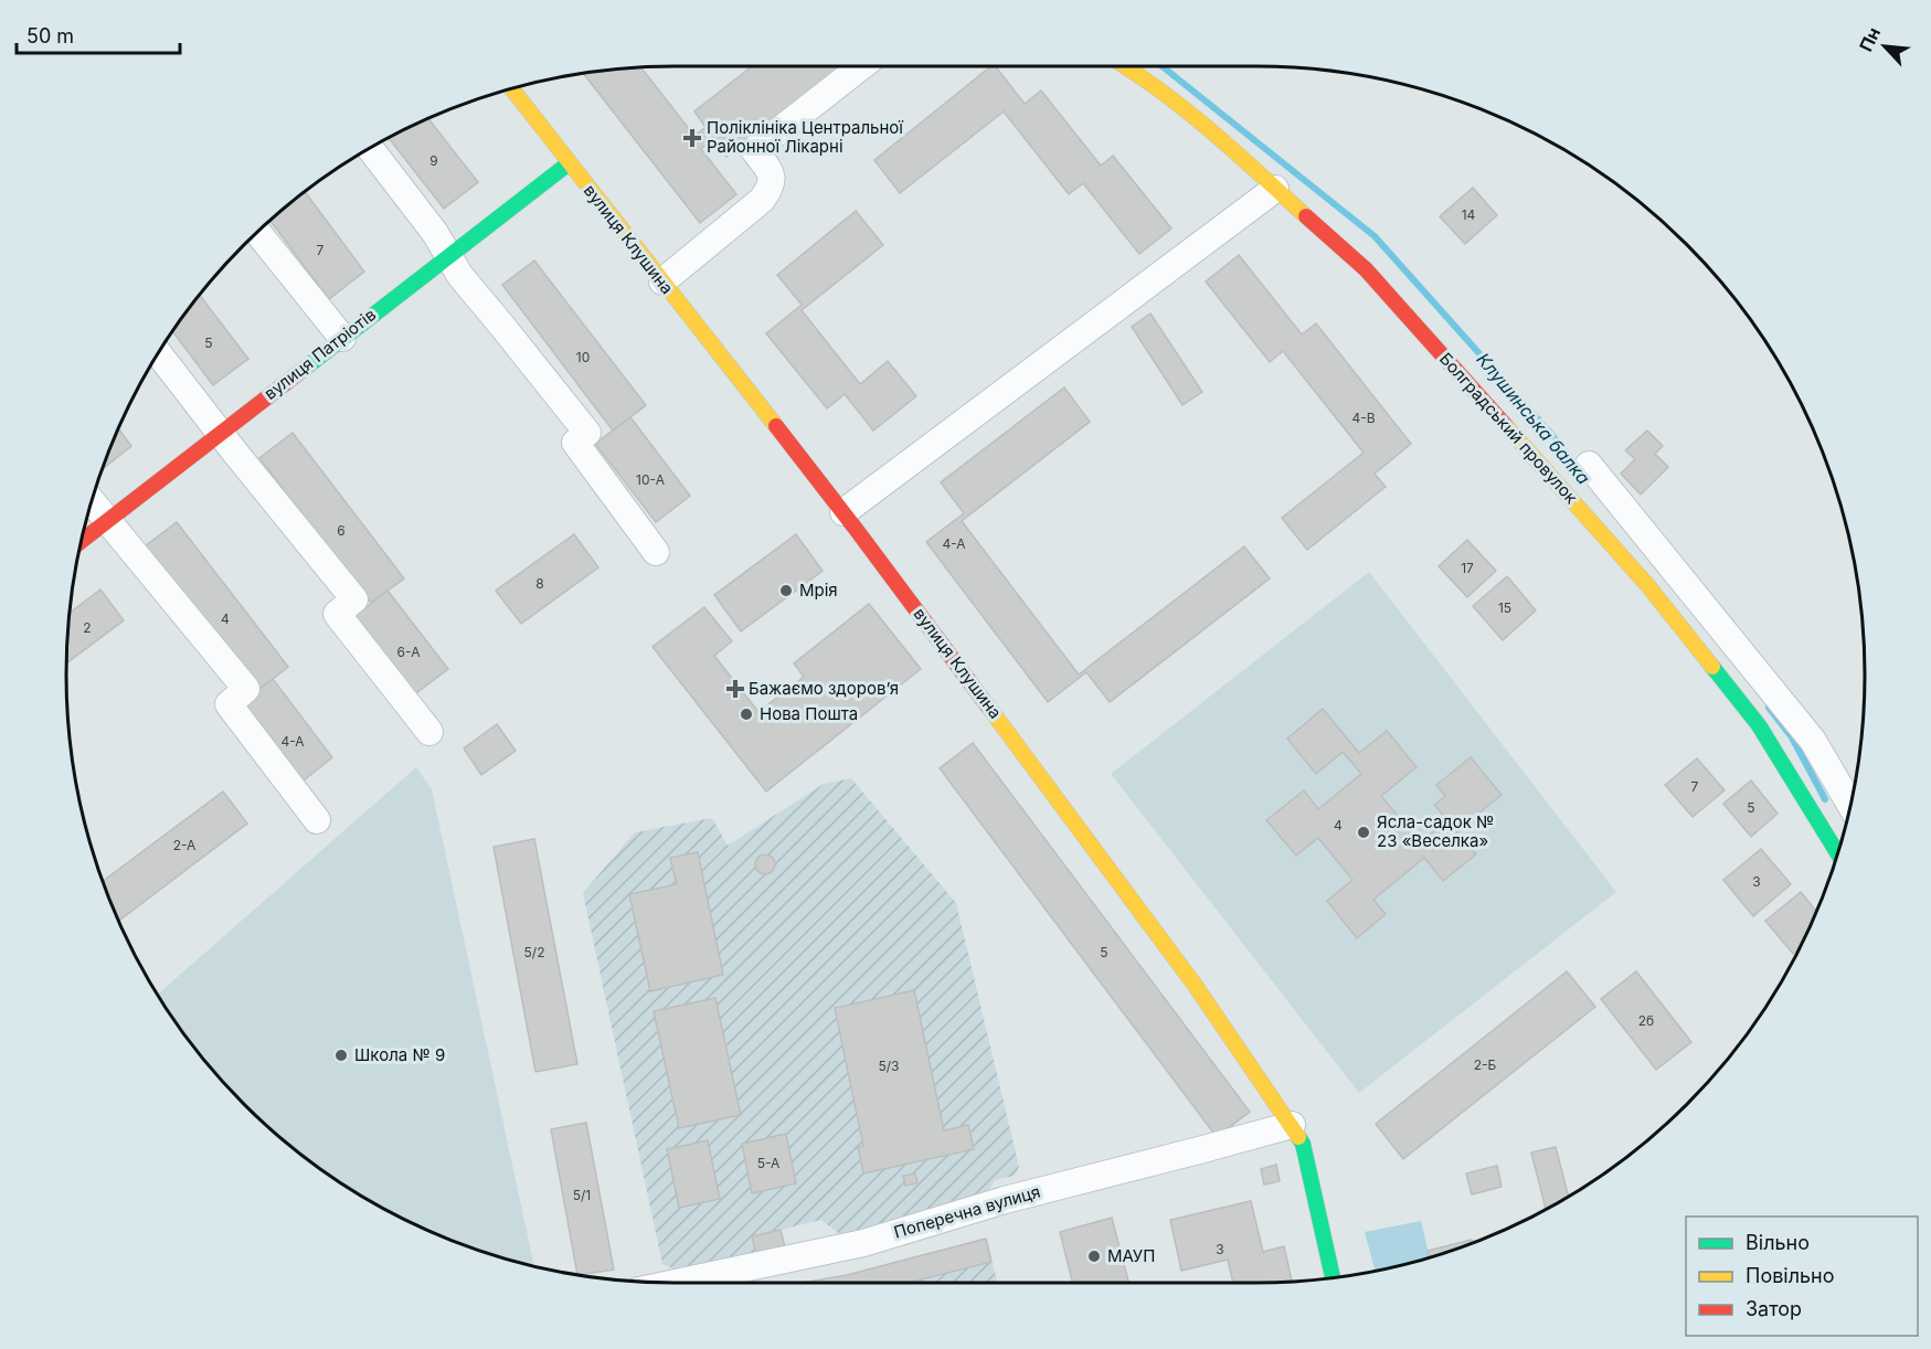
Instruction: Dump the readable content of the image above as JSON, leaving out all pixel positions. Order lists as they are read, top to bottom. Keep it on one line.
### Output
{"streets":{"street":["вулиця Клушина","вулиця Патріотів","Болградський провулок","Поперечна вулиця"]},"crossings":[["вулиця Клушина","вулиця Патріотів"],["вулиця Клушина","Поперечна вулиця"]],"water":["Клушинська балка"],"places":{"health":["Поліклініка Центральної Районної Лікарні","Бажаємо здоровʼя"],"other":["Мрія","Нова Пошта","Ясла-садок № 23 «Веселка»","Школа № 9","МАУП"]},"house_numbers":["9","14","7","5","10","4-В","10-А","6","4-А","17","8","15","4","2","6-А","4-А","7","5","4","2-А","3","5/2","5","2б","2-Б","5/3","5-А","5/1","3"],"legend":["Вільно","Повільно","Затор"],"scale_bar":"50 m","north":"top left"}
